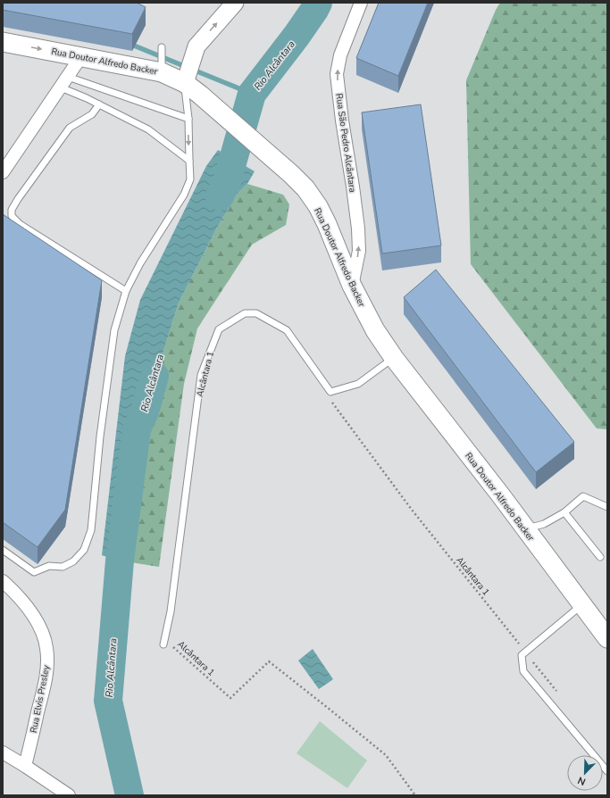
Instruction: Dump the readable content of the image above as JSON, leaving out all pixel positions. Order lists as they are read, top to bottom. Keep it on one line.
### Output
{"streets":{"main road":["Rua Doutor Alfredo Backer"],"street":["Rua São Pedro Alcântara","Rua Elvis Presley"],"path":["Alcântara 1"]},"crossings":[["Rua Doutor Alfredo Backer","Rua São Pedro Alcântara"]],"one_way":["Rua São Pedro Alcântara"],"water":["Rio Alcântara"],"north":"bottom left"}
